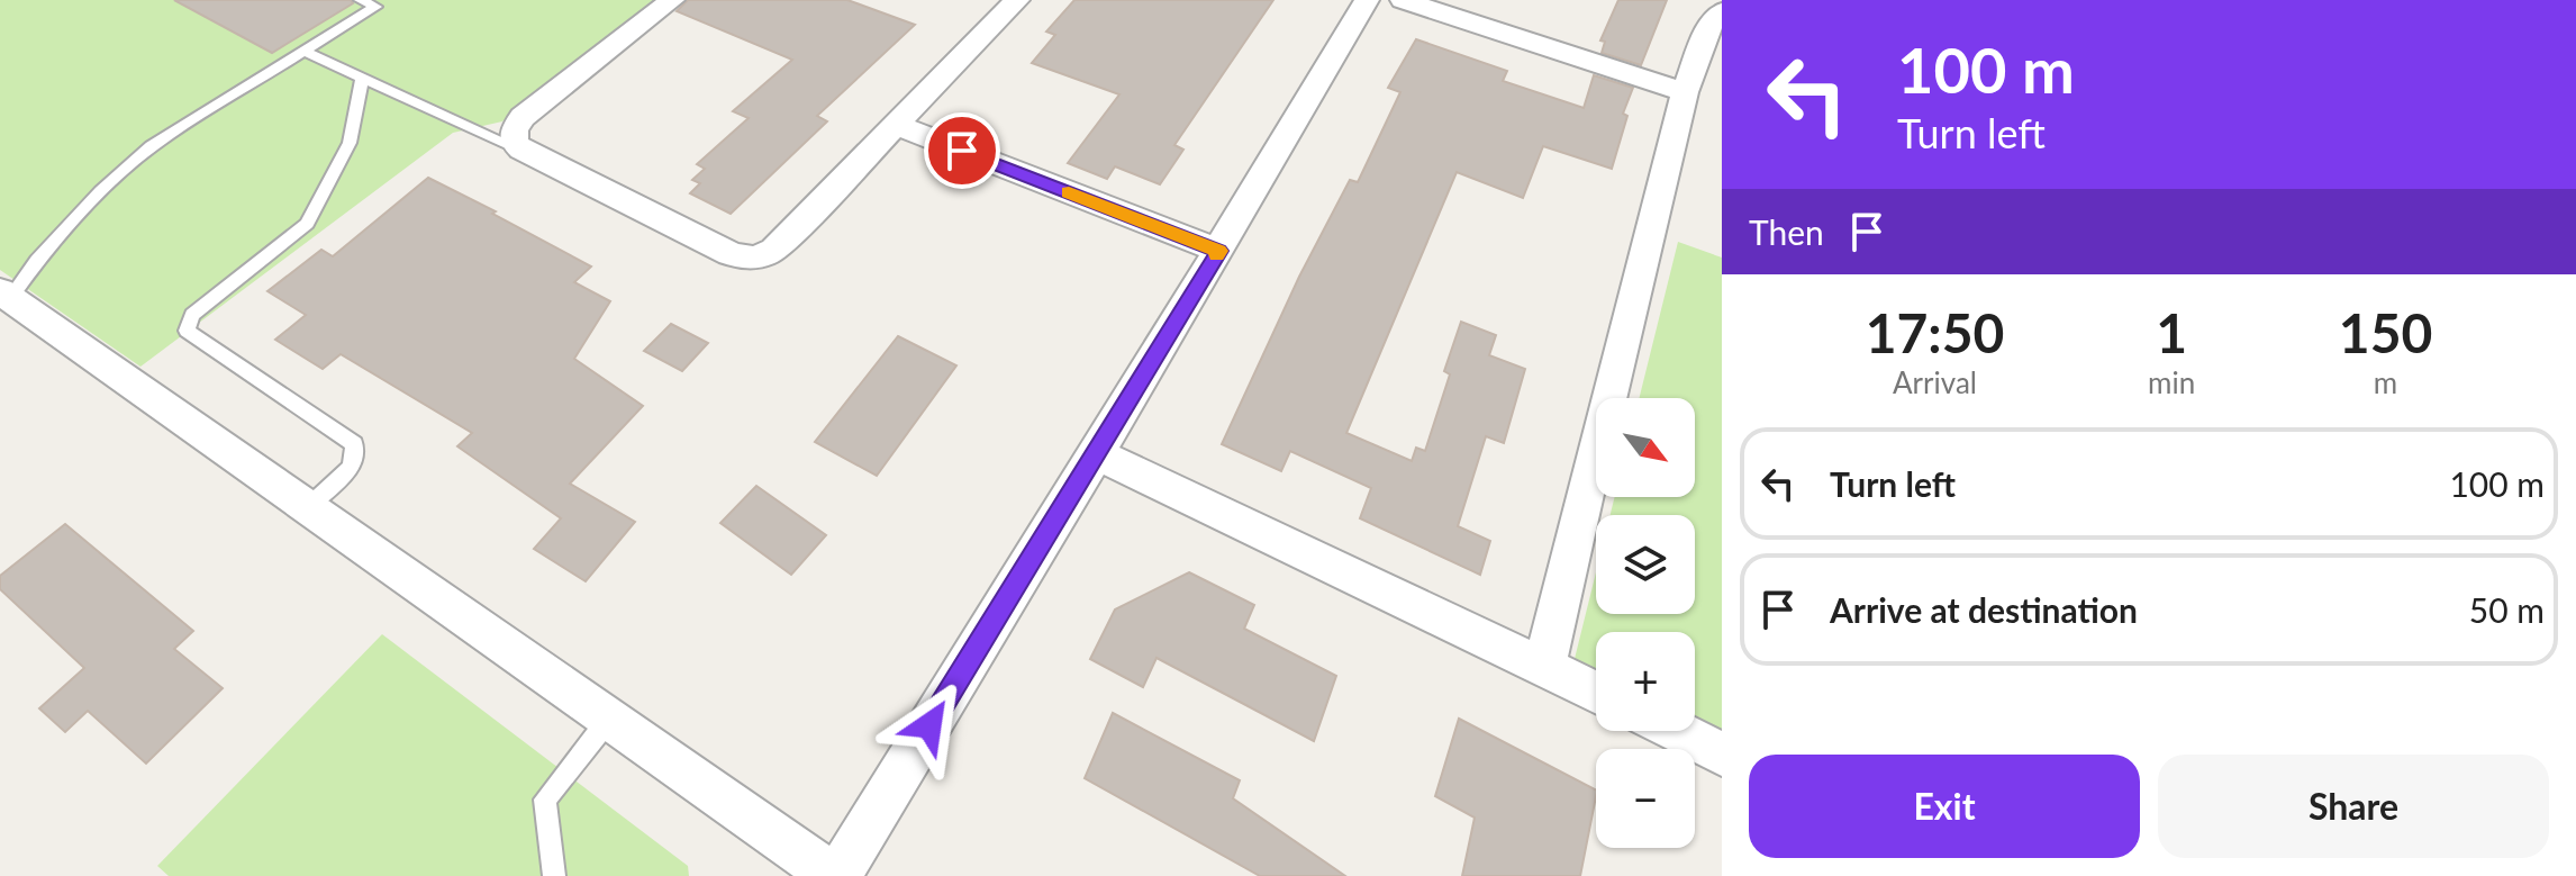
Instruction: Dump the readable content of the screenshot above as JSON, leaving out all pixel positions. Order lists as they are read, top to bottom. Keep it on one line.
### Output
{"north":"bottom right","page":{"turn":["100 m","Turn left"],"then":"Then","eta":["17:50","Arrival","1","min","150","m"],"map_buttons":["+","−"],"list":[{"name":"Turn left","value":"100 m"},{"name":"Arrive at destination","value":"50 m"}],"buttons":["Exit","Share"]}}
